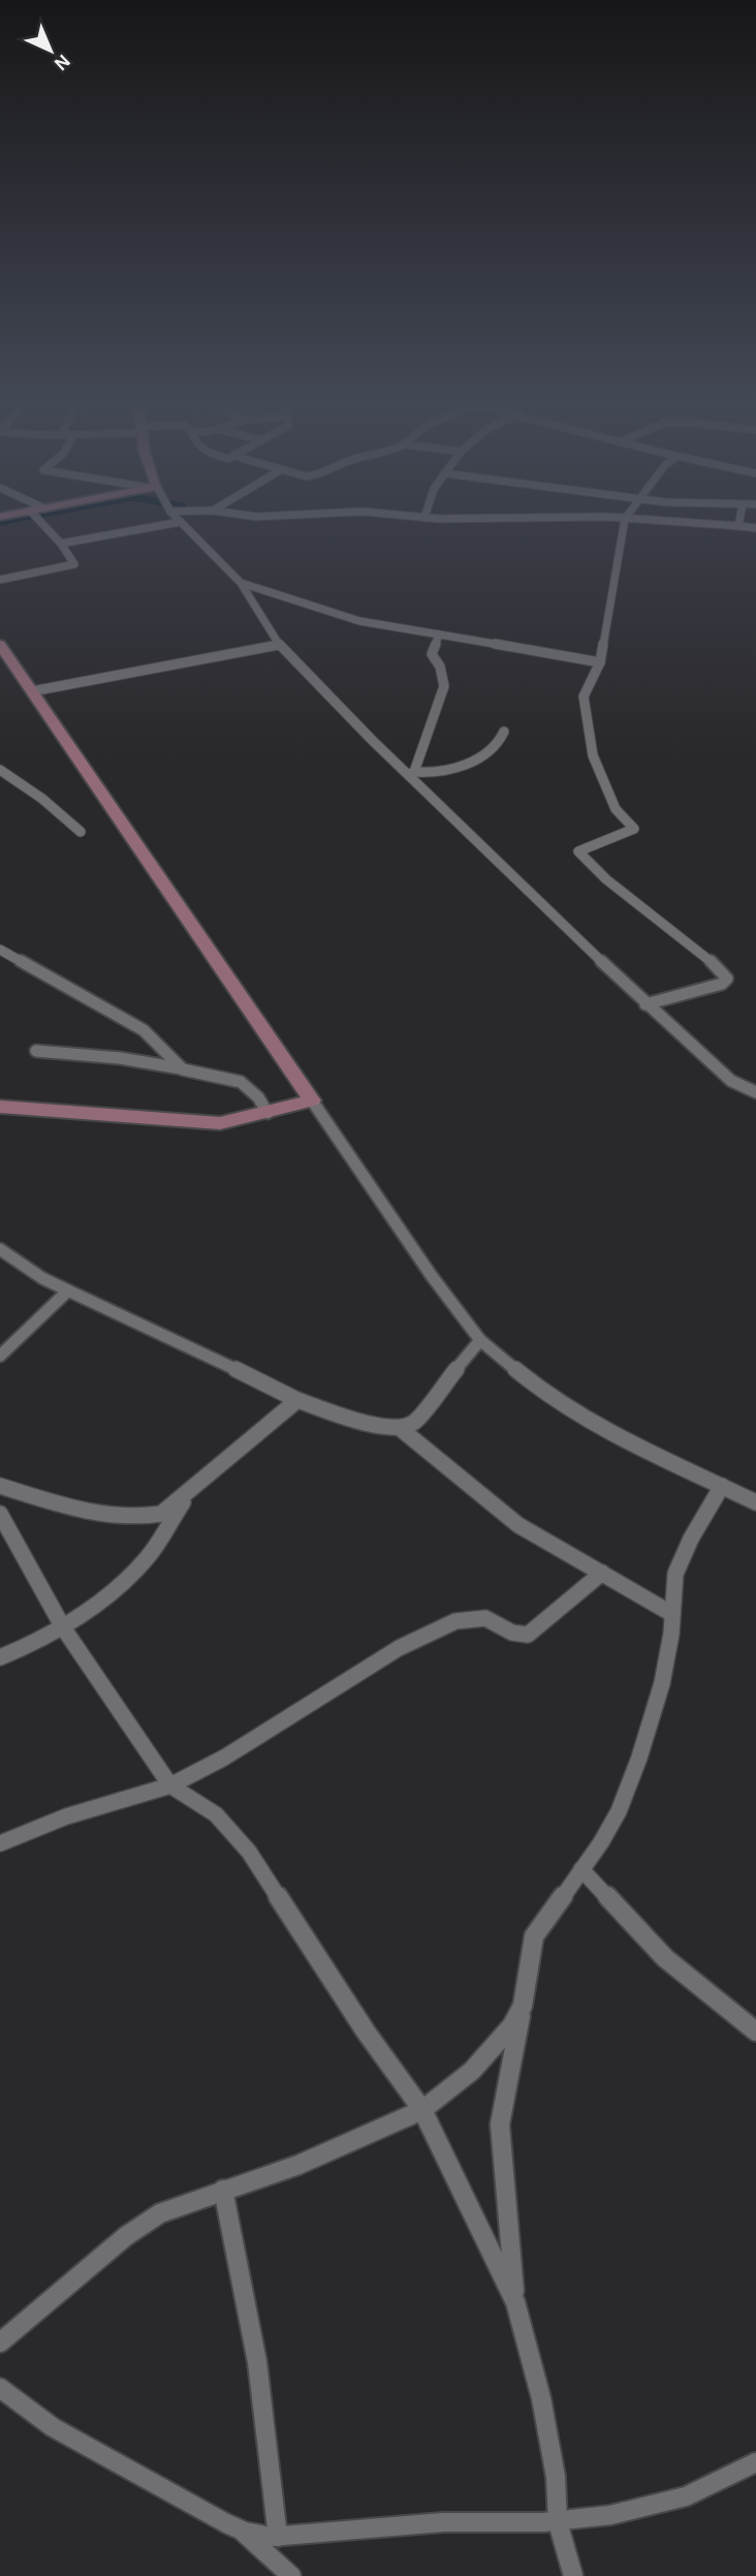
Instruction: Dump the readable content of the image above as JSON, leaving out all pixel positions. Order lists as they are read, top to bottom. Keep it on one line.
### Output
{"north":"bottom right"}
